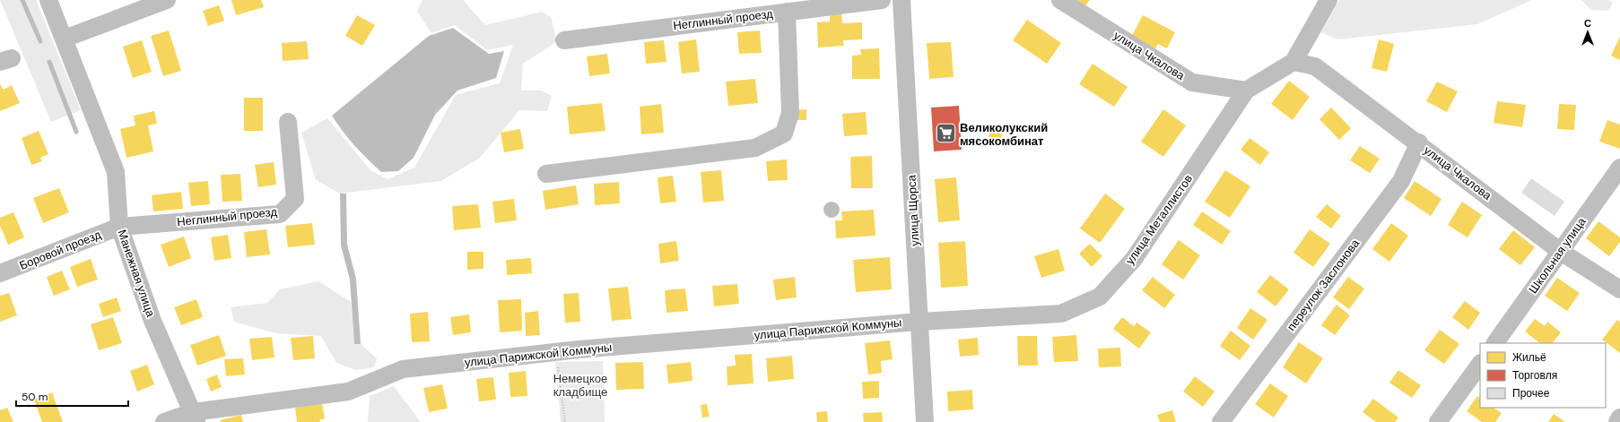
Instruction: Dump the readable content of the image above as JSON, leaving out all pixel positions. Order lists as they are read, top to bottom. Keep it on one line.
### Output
{"streets":{"street":["Неглинный проезд","улица Чкалова","улица Щорса","улица Металлистов","Боровой проезд","Школьная улица","Манежная улица","переулок Заслонова","улица Парижской Коммуны"]},"crossings":[["Неглинный проезд","Боровой проезд"],["Неглинный проезд","Манежная улица"],["улица Чкалова","улица Металлистов"],["улица Чкалова","Школьная улица"],["улица Чкалова","переулок Заслонова"],["улица Щорса","улица Металлистов"],["улица Щорса","улица Парижской Коммуны"],["улица Металлистов","улица Парижской Коммуны"],["Боровой проезд","Манежная улица"],["Манежная улица","улица Парижской Коммуны"]],"parks":["Немецкое кладбище"],"places":{"supermarket":["Великолукский мясокомбинат"]},"legend":["Жильё","Торговля","Прочее"],"scale_bar":"50 m","north":"top"}
